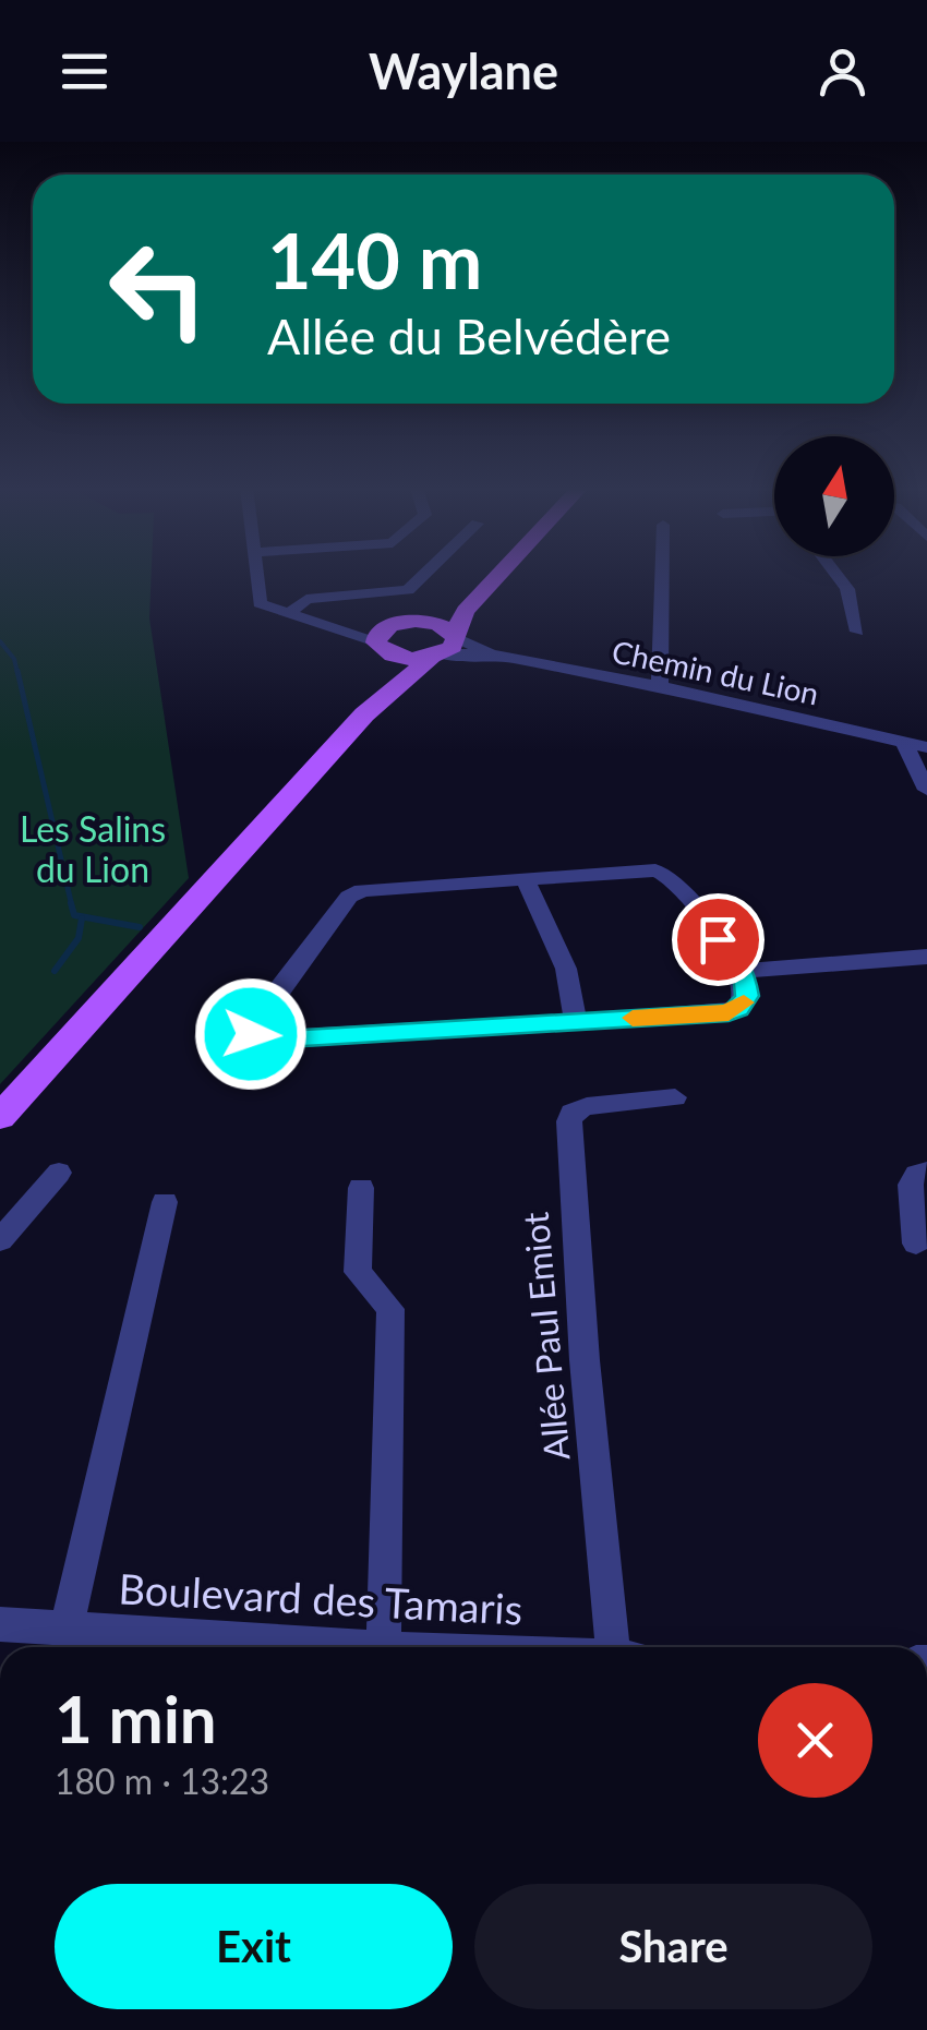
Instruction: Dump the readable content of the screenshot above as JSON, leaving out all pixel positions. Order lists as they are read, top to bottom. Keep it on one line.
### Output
{"streets":{"street":["Chemin du Lion","Allée Paul Emiot","Boulevard des Tamaris"]},"parks":["Les Salins du Lion"],"north":"top","page":{"header":"Waylane","turn":["140 m","Allée du Belvédère"],"heading":["1 min","180 m · 13:23"],"buttons":["Exit","Share"]}}
